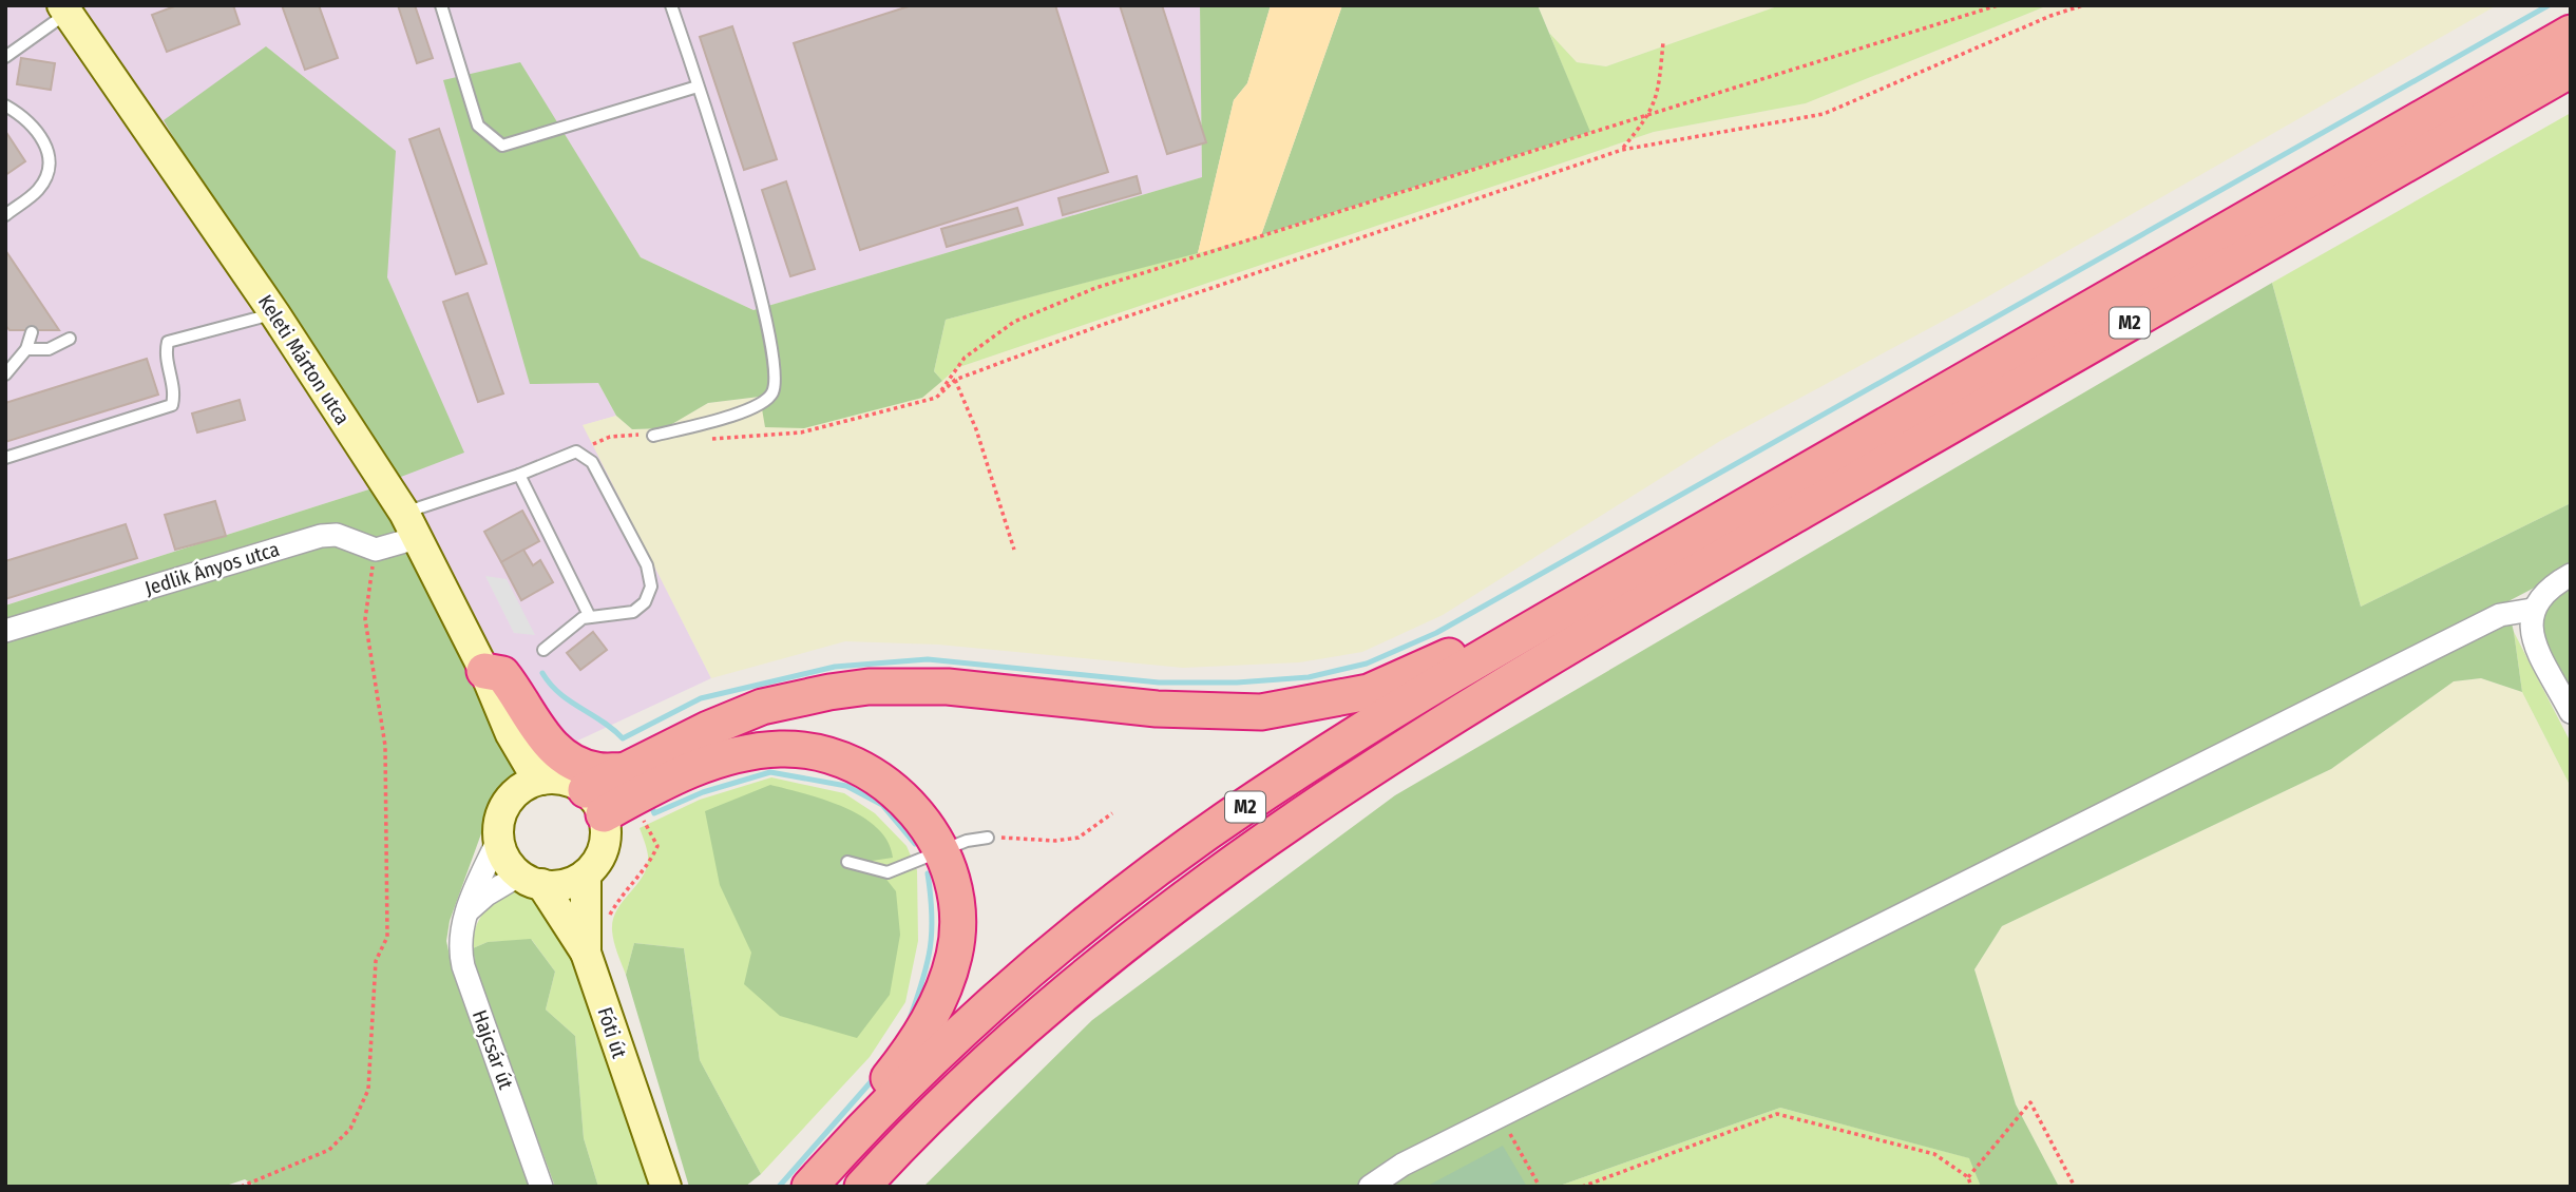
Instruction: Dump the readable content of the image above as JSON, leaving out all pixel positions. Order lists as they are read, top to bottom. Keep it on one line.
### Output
{"streets":{"highway":["M2"],"main road":["Keleti Márton utca","Fóti út"],"street":["Jedlik Ányos utca","Hajcsár út"]},"crossings":[["Keleti Márton utca","Fóti út"],["Keleti Márton utca","Hajcsár út"],["Fóti út","Hajcsár út"]]}
